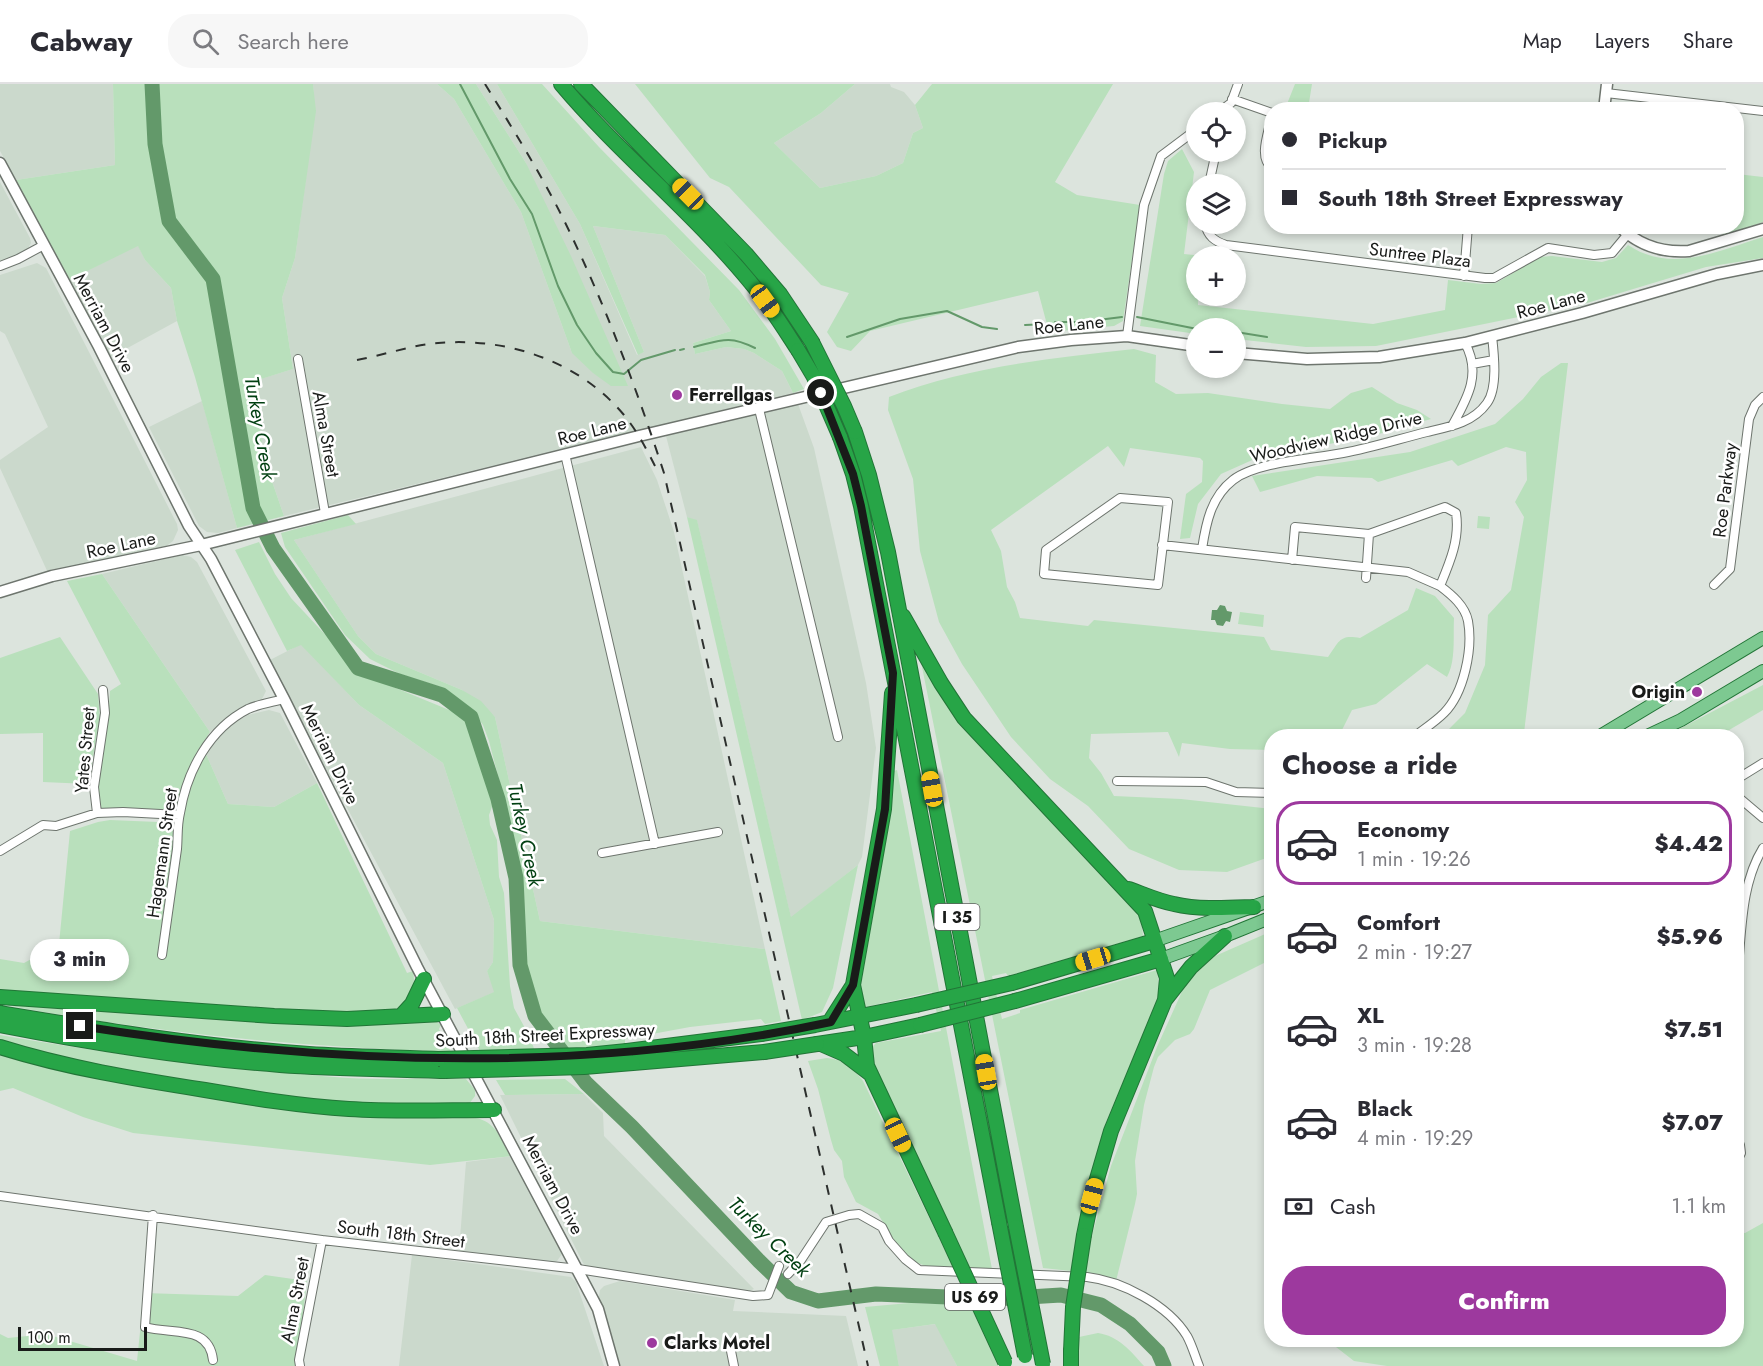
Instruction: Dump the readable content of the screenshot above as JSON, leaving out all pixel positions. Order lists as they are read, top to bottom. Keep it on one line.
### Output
{"streets":{"highway":["I 35","South 18th Street Expressway","US 69"],"street":["Suntree Plaza","Roe Lane","Merriam Drive","Alma Street","Woodview Ridge Drive","Roe Parkway","Yates Street","Hagemann Street","South 18th Street"]},"crossings":[["Roe Lane","Merriam Drive"],["Roe Lane","Alma Street"],["Roe Lane","Woodview Ridge Drive"],["Merriam Drive","Hagemann Street"],["Merriam Drive","South 18th Street"],["Alma Street","South 18th Street"],["South 18th Street Expressway","US 69"]],"water":["Turkey Creek"],"places":["Ferrellgas","Origin","Clarks Motel"],"scale_bar":"100 m","page":{"header":"Cabway","search":"Search here","nav":["Map","Layers","Share"],"map_buttons":["+","−"],"banner":["Pickup","South 18th Street Expressway"],"heading":"Choose a ride","list":[{"name":"Economy","note":"1 min · 19:26","value":"$4.42"},{"name":"Comfort","note":"2 min · 19:27","value":"$5.96"},{"name":"XL","note":"3 min · 19:28","value":"$7.51"},{"name":"Black","note":"4 min · 19:29","value":"$7.07"}],"bubble":"3 min","pay":["Cash","1.1 km"],"buttons":"Confirm","scale":"100 m"}}
